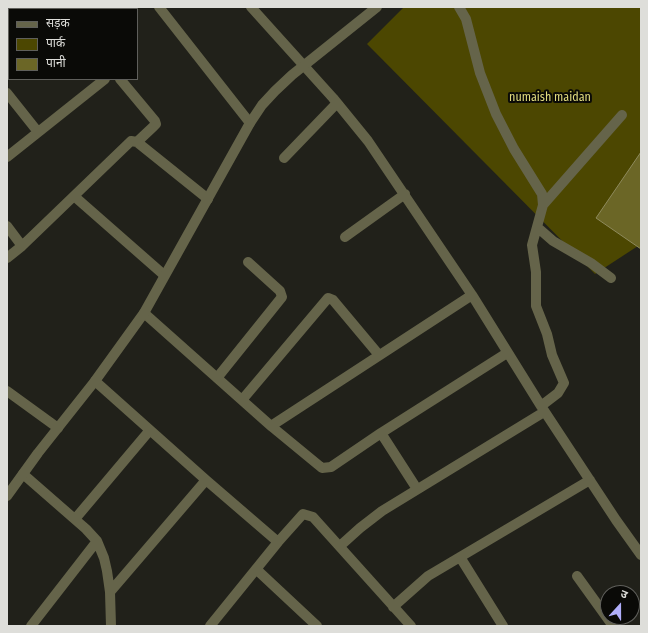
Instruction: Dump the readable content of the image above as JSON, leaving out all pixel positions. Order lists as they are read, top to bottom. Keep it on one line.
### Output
{"parks":["numaish maidan"],"legend":["सड़क","पार्क","पानी"],"north":"top"}
